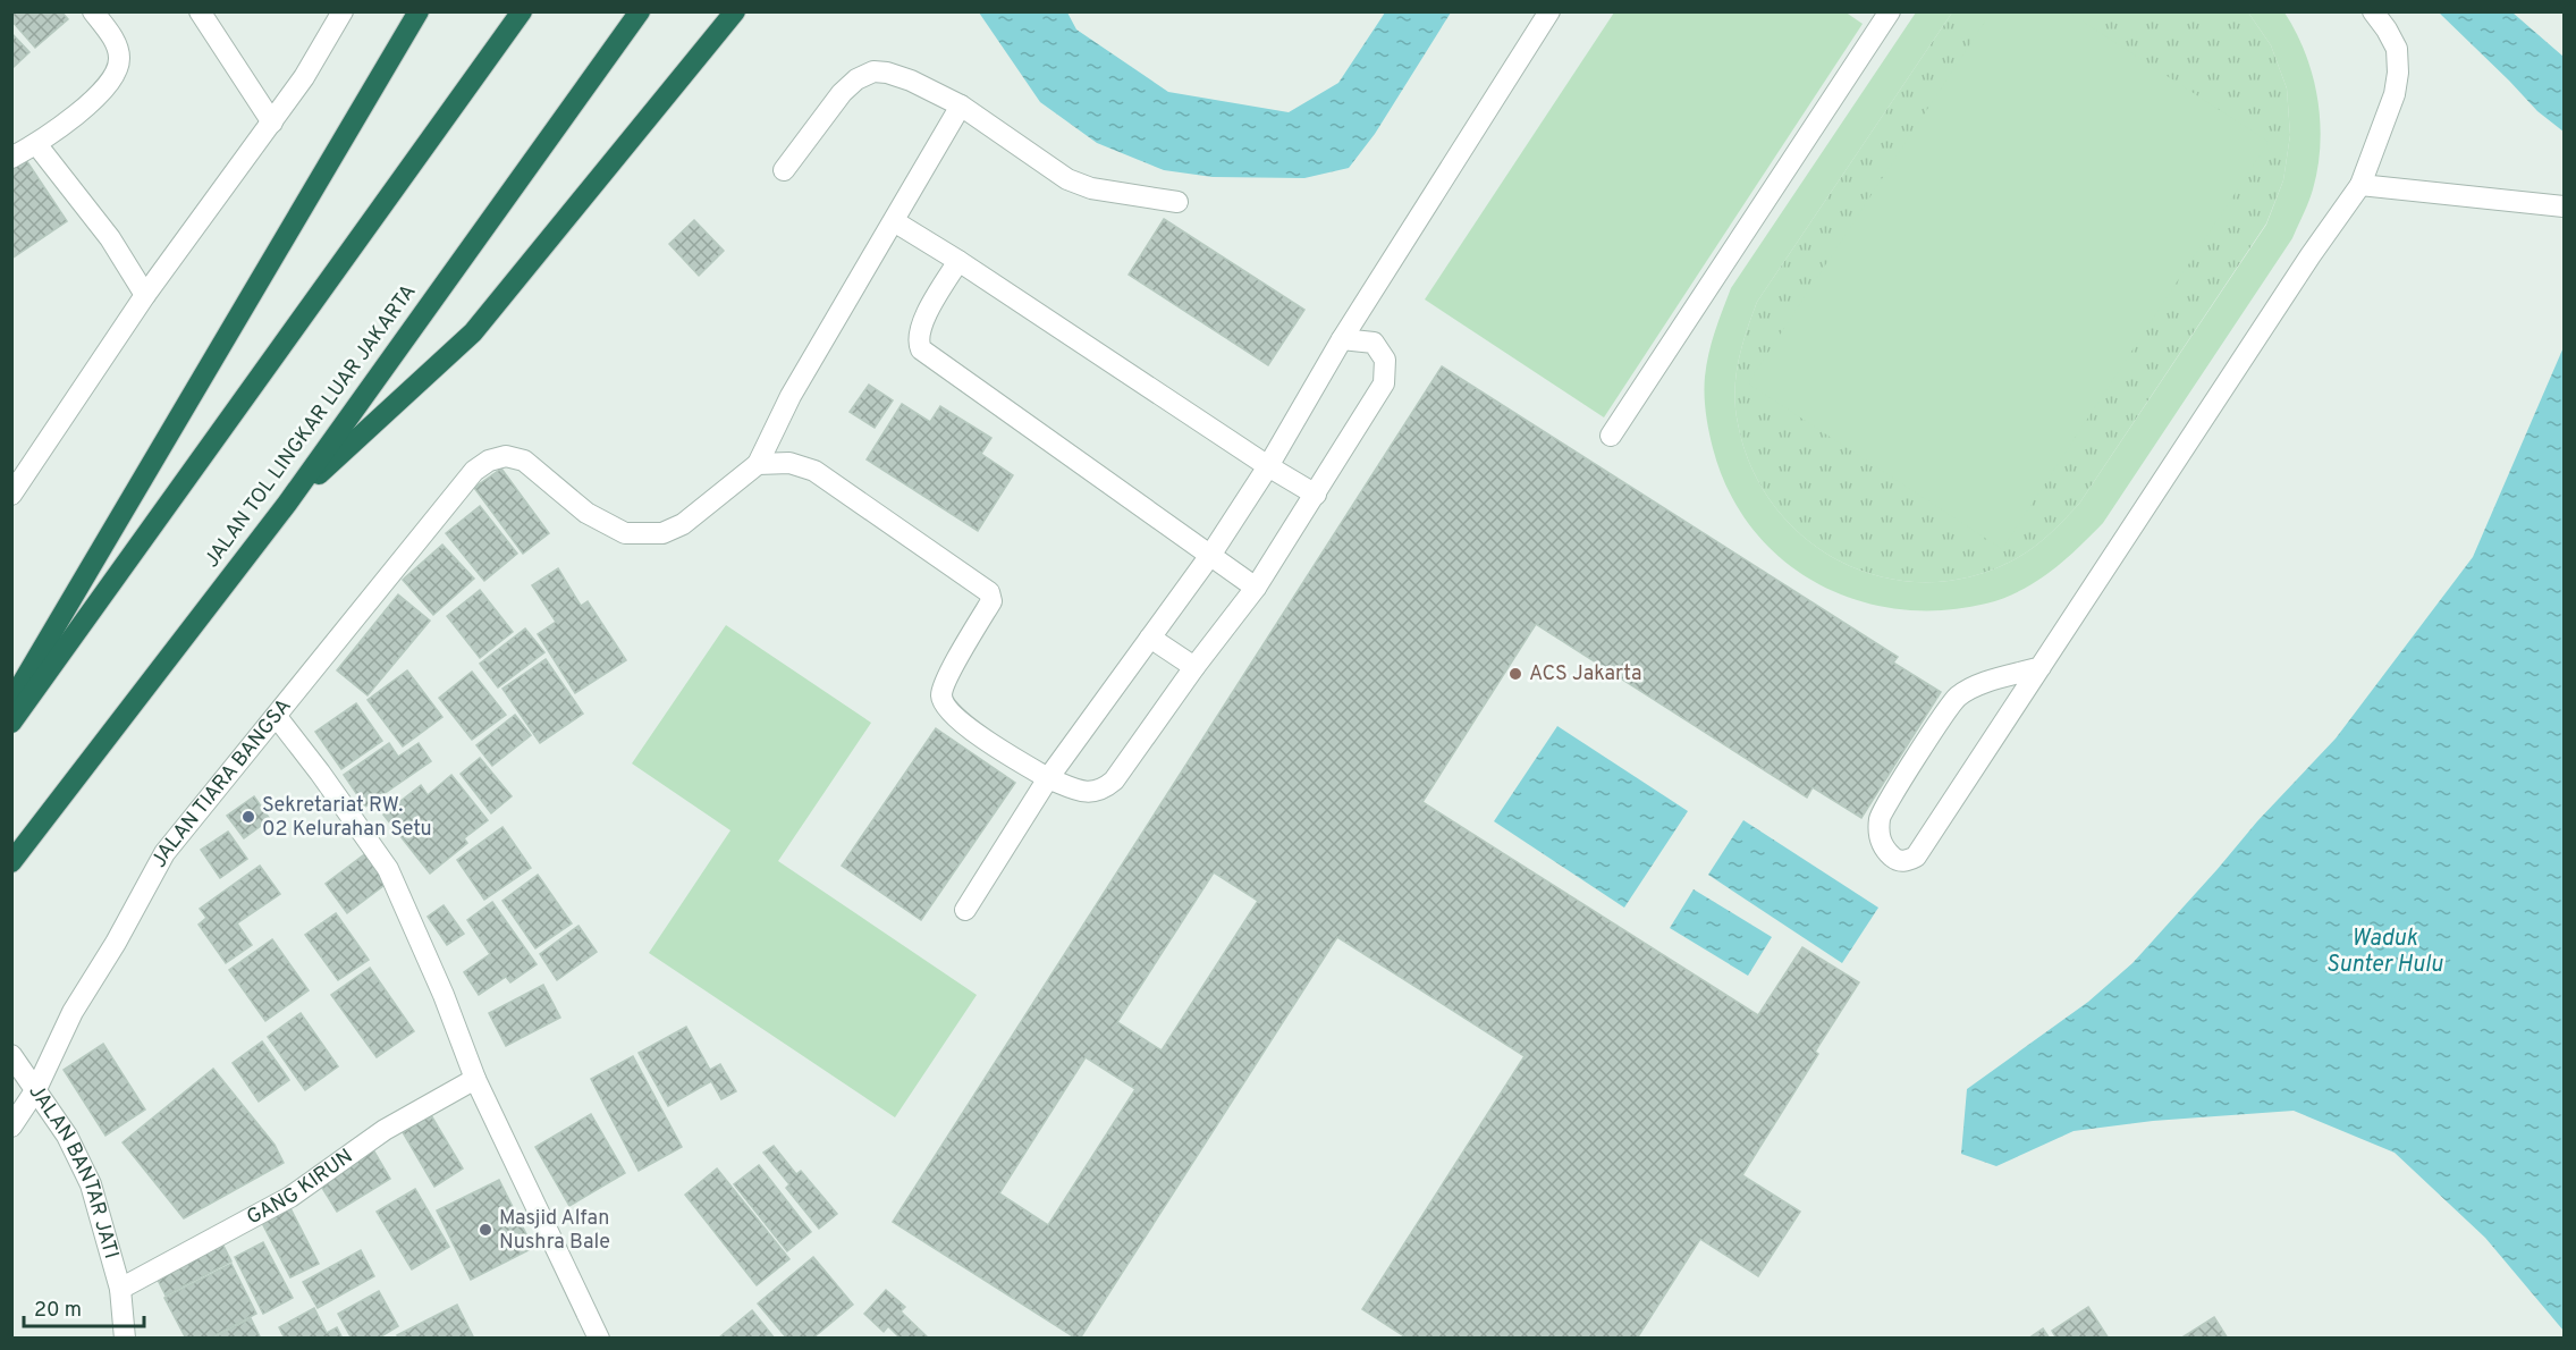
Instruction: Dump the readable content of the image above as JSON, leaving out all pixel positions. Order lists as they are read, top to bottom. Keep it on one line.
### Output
{"streets":{"highway":["JALAN TOL LINGKAR LUAR JAKARTA"],"street":["JALAN TIARA BANGSA","JALAN BANTAR JATI","GANG KIRUN"]},"crossings":[["JALAN TIARA BANGSA","JALAN BANTAR JATI"],["JALAN BANTAR JATI","GANG KIRUN"]],"water":["Waduk Sunter Hulu"],"places":["ACS Jakarta","Sekretariat RW. 02 Kelurahan Setu","Masjid Alfan Nushra Bale"],"scale_bar":"20 m"}
